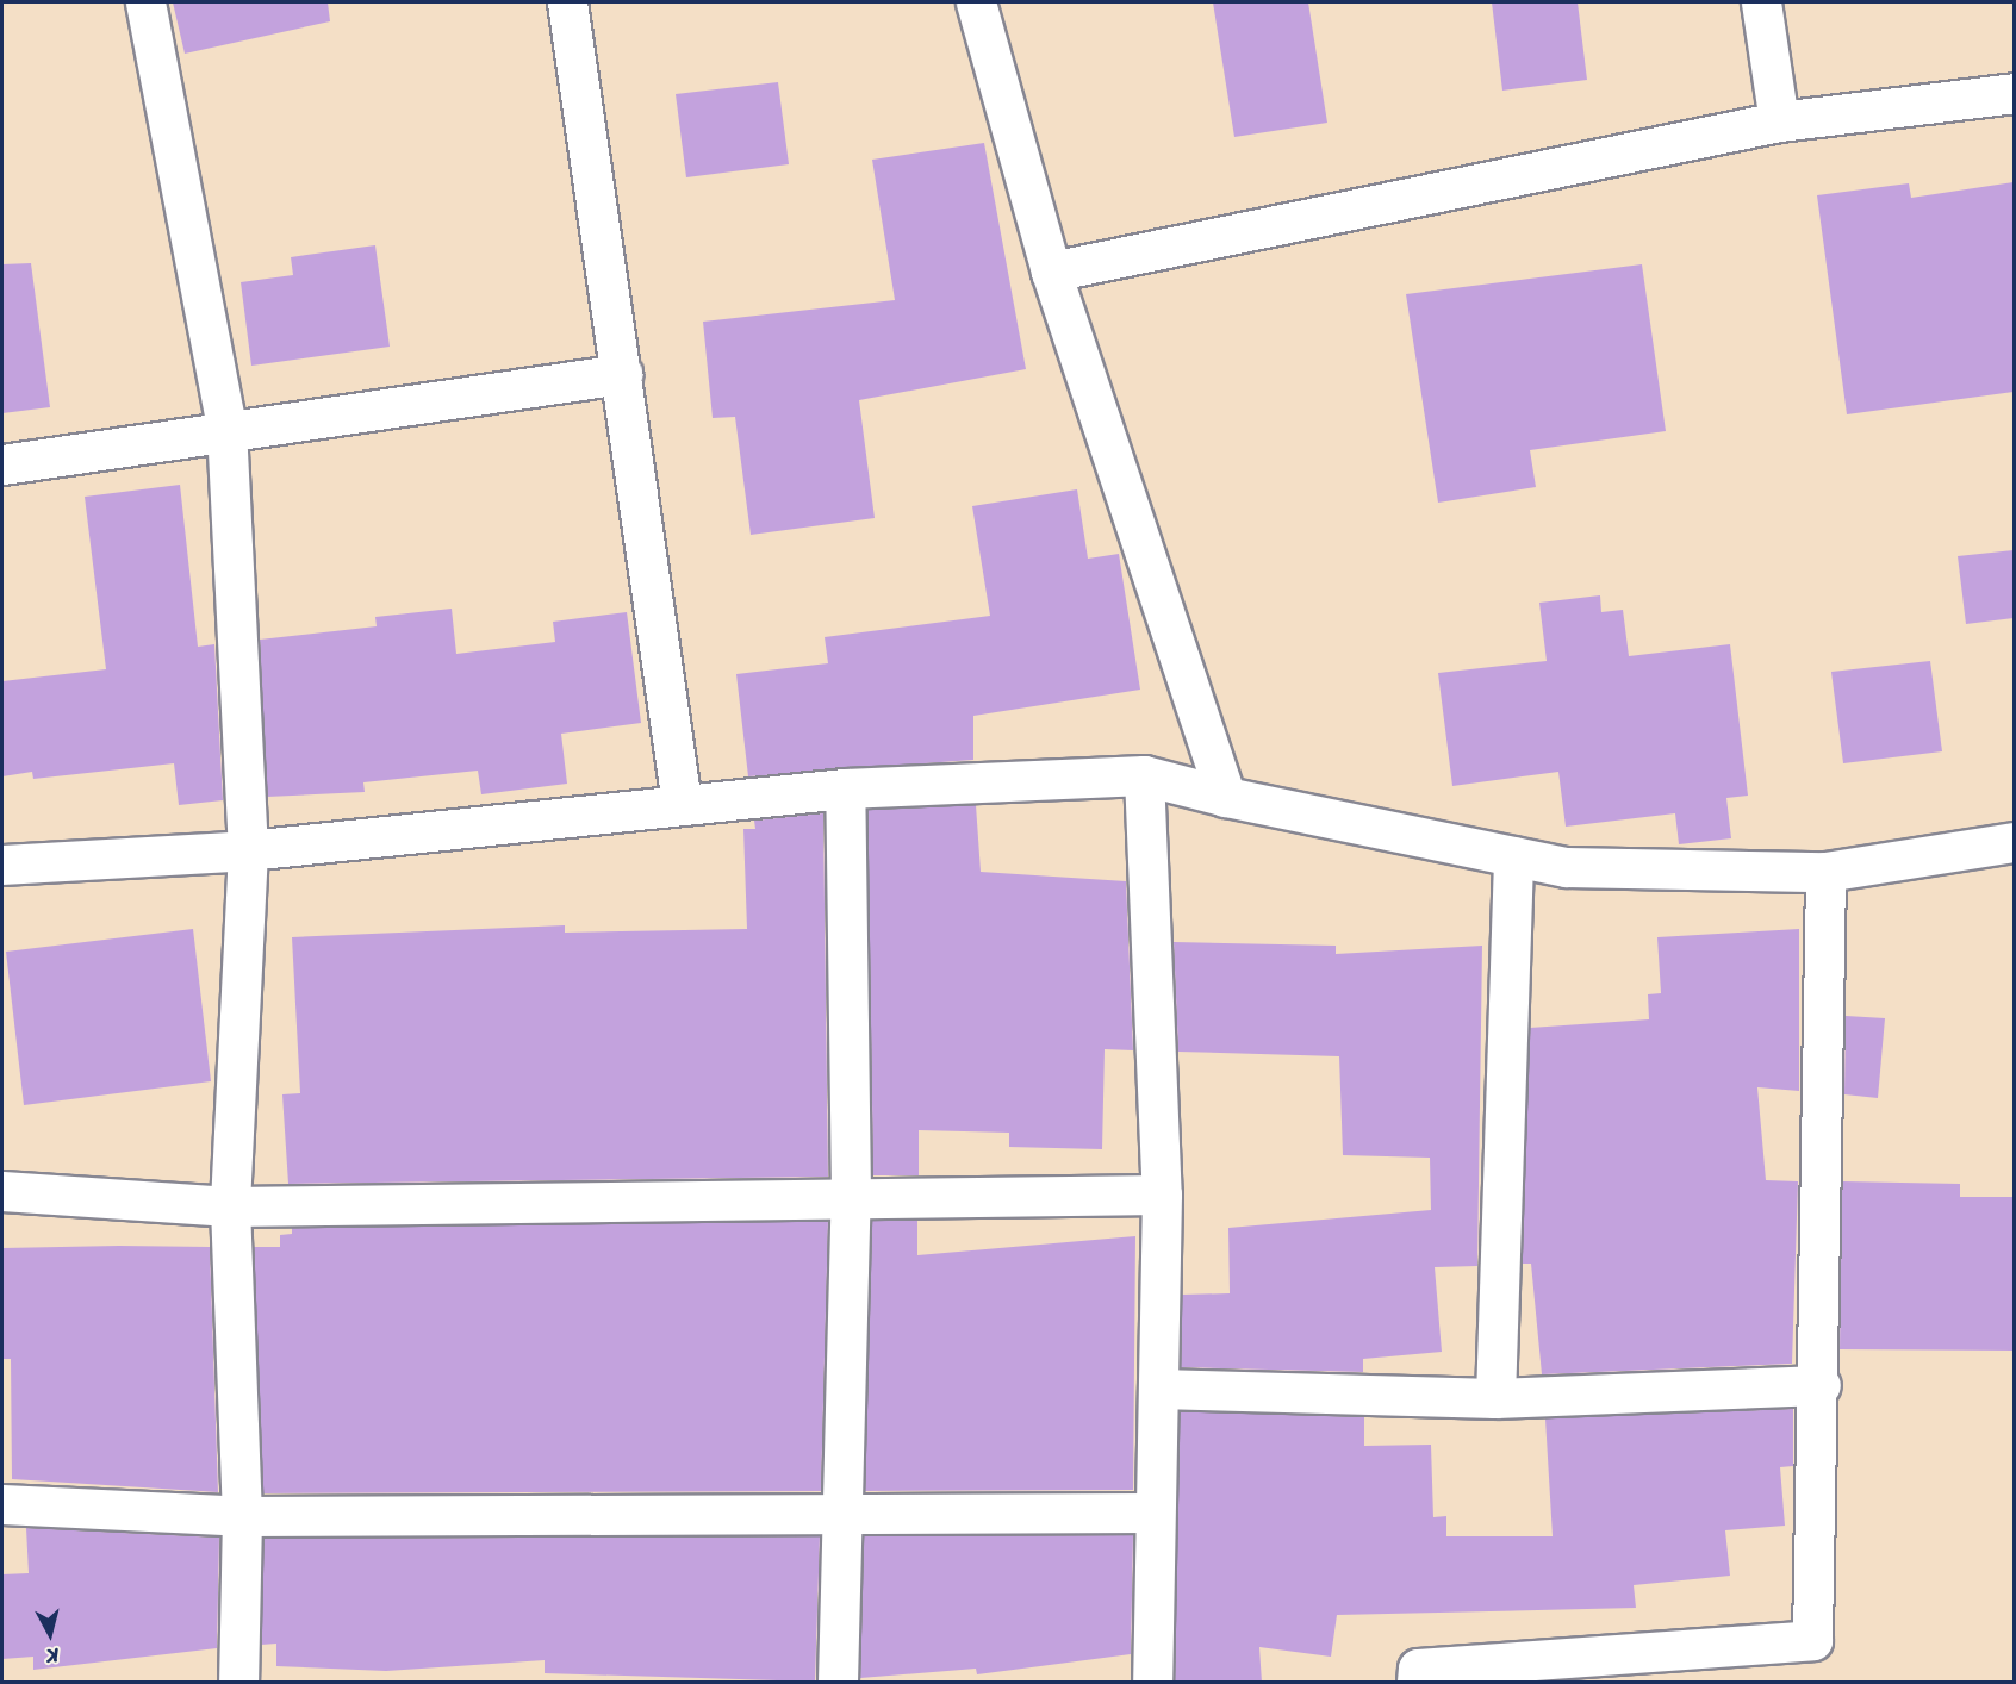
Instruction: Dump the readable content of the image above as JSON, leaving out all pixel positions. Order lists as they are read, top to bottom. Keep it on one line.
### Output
{"north":"bottom"}
